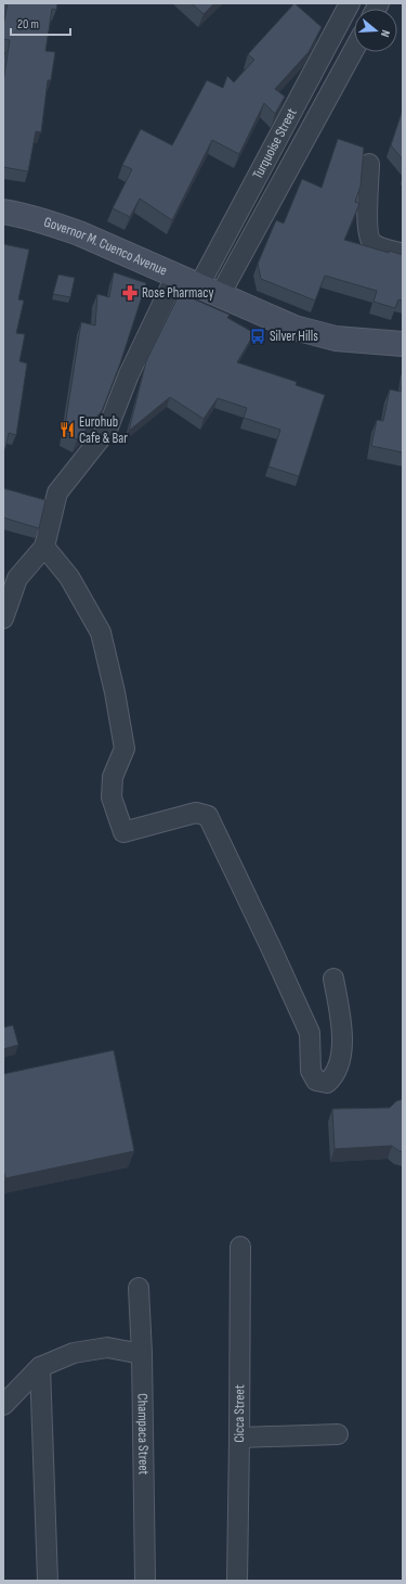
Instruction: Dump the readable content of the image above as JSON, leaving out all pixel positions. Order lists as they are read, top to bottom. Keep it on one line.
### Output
{"streets":{"main road":["Governor M. Cuenco Avenue"],"street":["Turquoise Street","Cicca Street","Champaca Street"]},"crossings":[["Turquoise Street","Governor M. Cuenco Avenue"]],"places":{"pharmacy":["Rose Pharmacy"],"bus stop":["Silver Hills"],"restaurant":["Eurohub Cafe & Bar"]},"scale_bar":"20 m","north":"right"}
